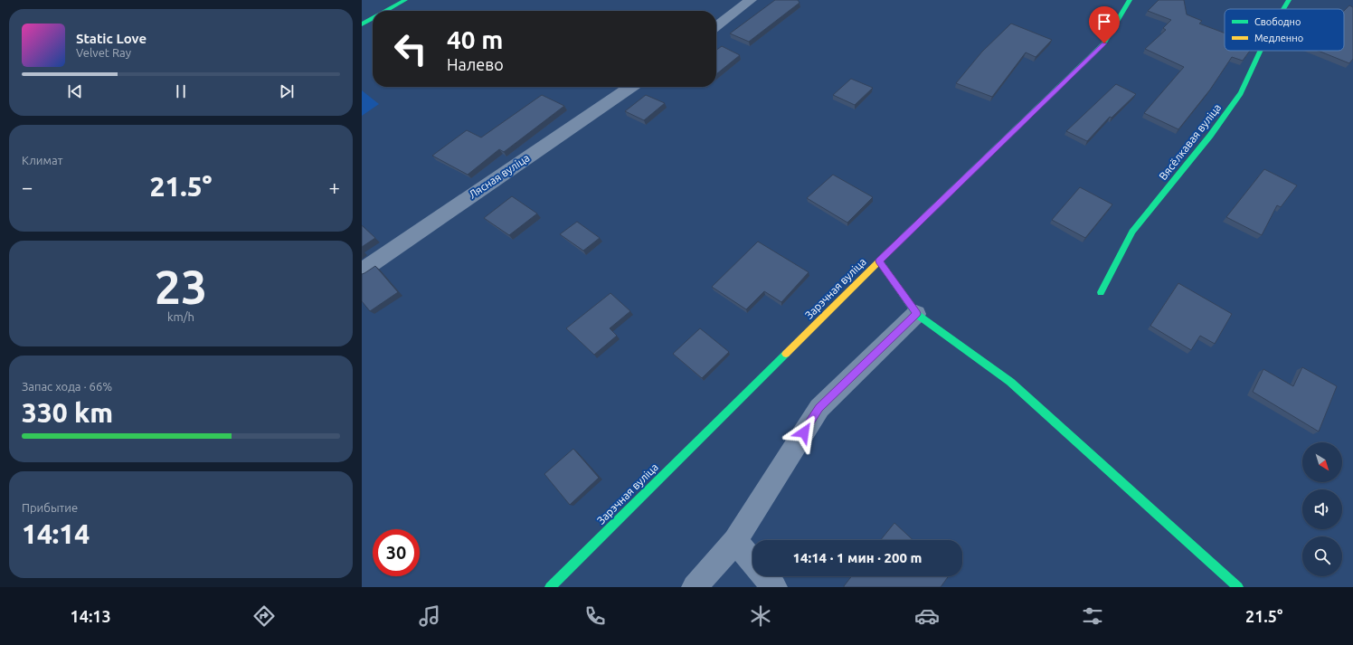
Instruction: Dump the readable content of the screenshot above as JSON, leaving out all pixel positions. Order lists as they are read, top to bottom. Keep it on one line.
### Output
{"streets":{"street":["Вясёлкавая вуліца","Лясная вуліца","Зарэчная вуліца"]},"legend":["Свободно","Медленно"],"north":"bottom right","page":{"turn":["40 m","Налево"],"song":["Static Love","Velvet Ray"],"tile":["Климат",["23","km/h"],["Запас хода · 66%","330 km"],["Прибытие","14:14"]],"heat":["−","21.5°","+"],"limit":"30","trip":"14:14 · 1 мин · 200 m","tabs":["14:13","21.5°"]}}
